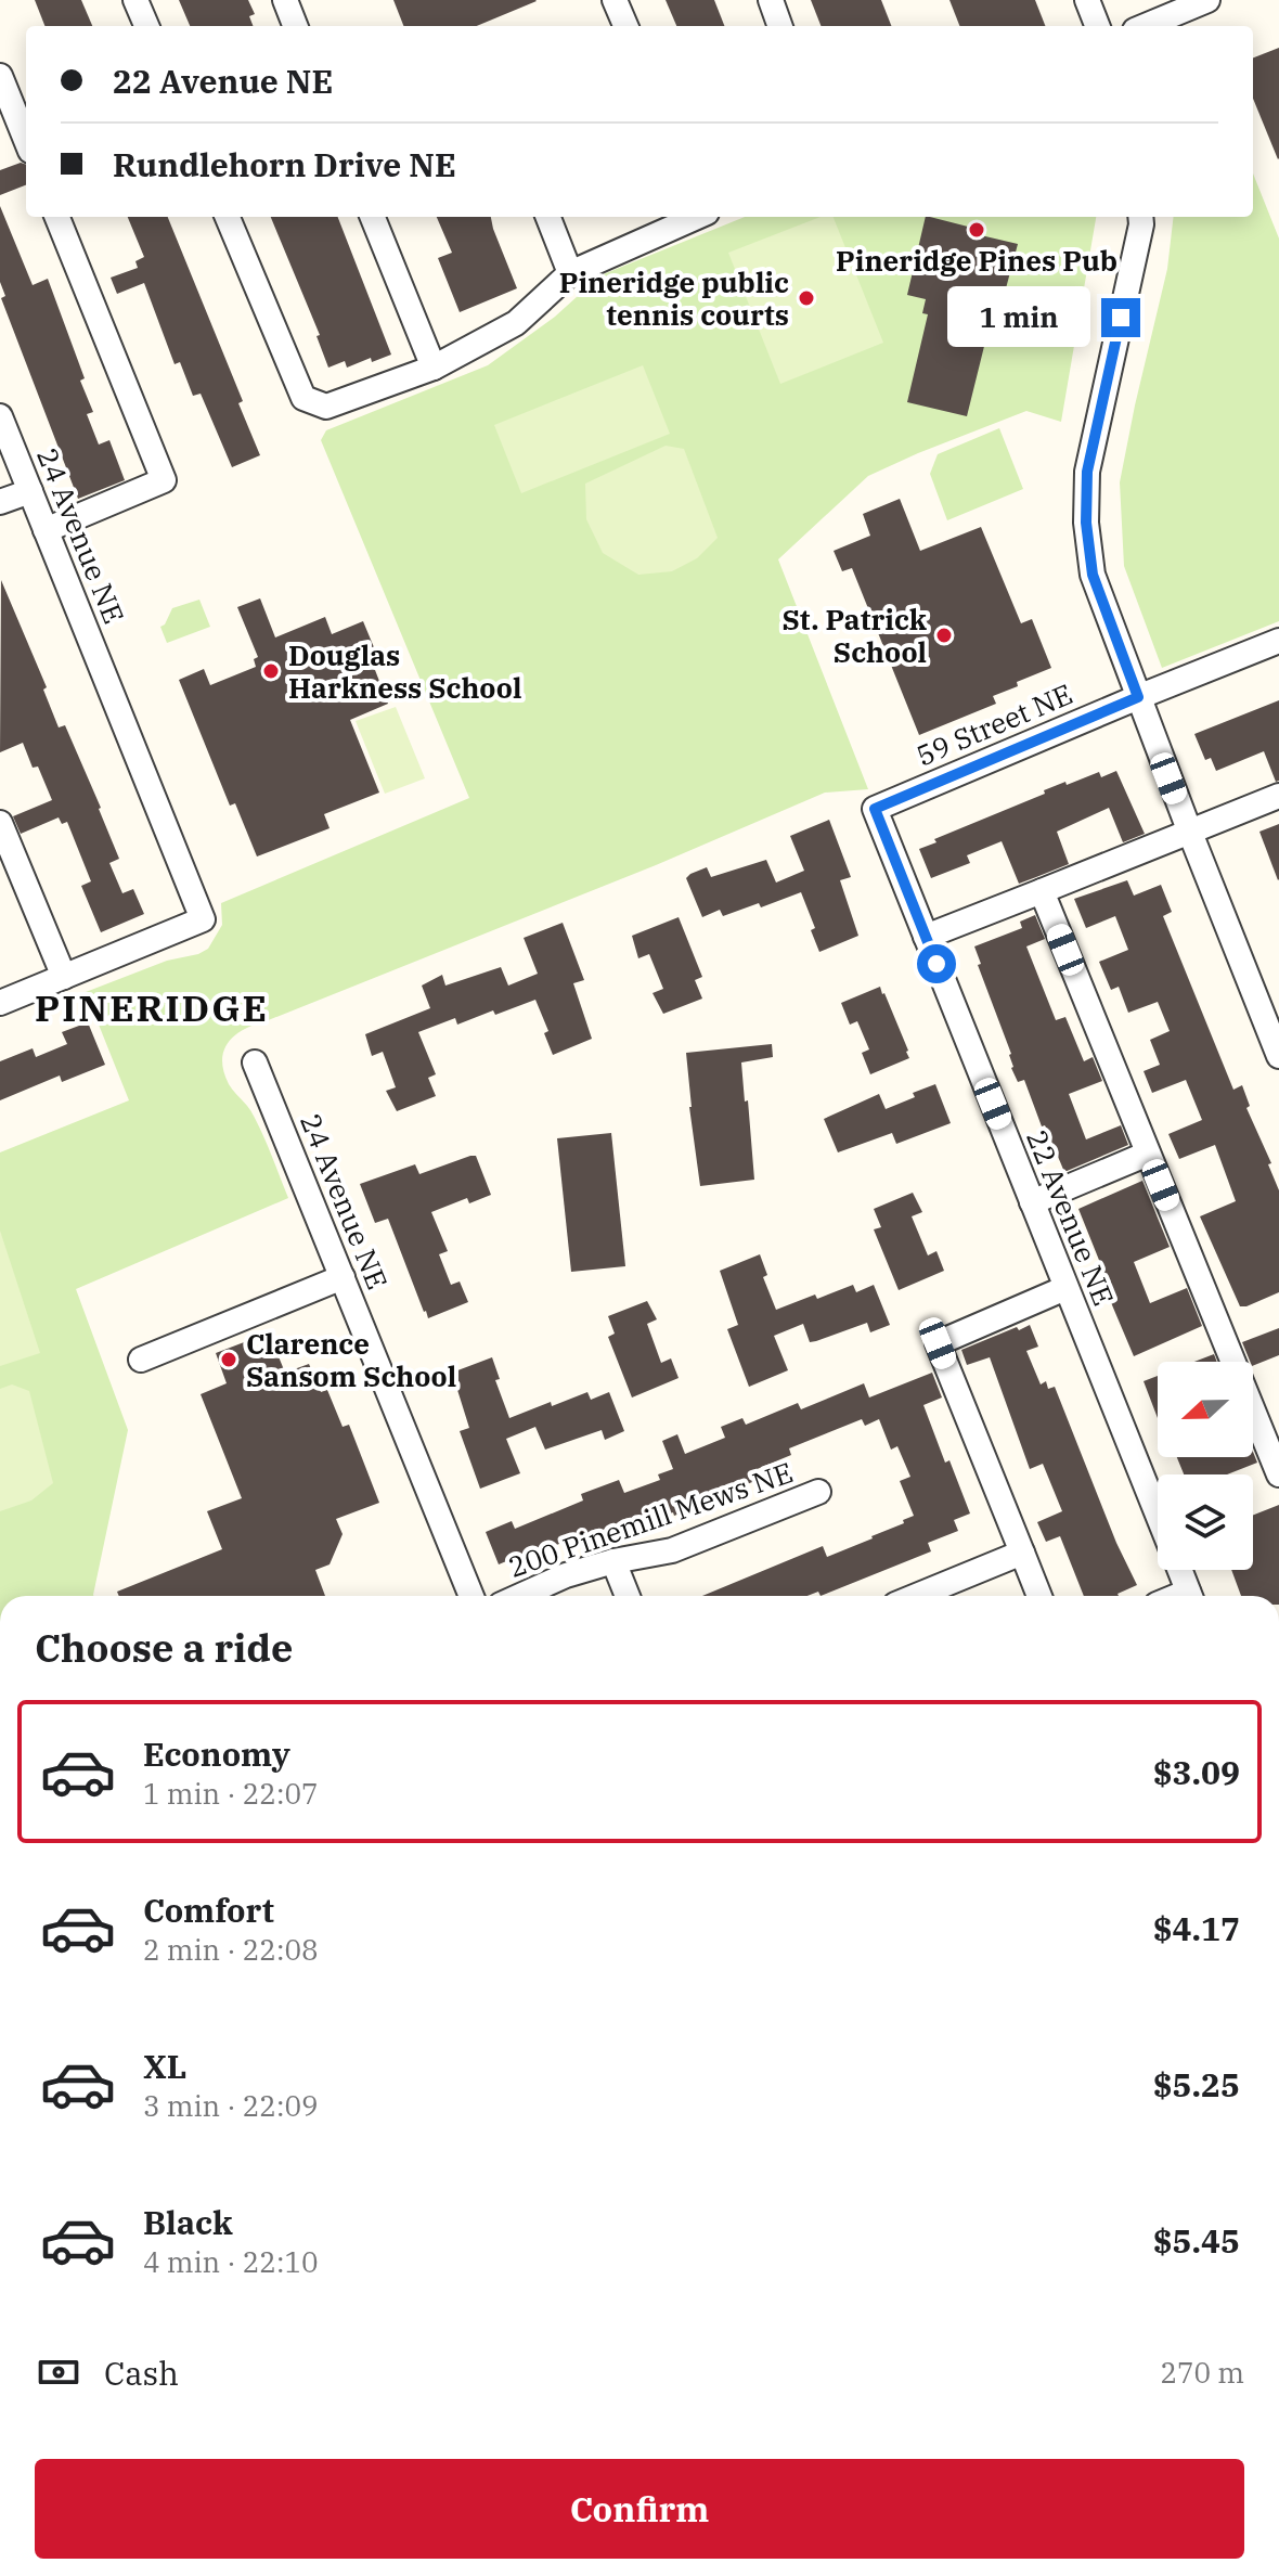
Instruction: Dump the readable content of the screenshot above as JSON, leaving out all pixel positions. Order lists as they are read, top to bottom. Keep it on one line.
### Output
{"streets":{"street":["24 Avenue NE","59 Street NE","22 Avenue NE","200 Pinemill Mews NE"]},"crossings":[["59 Street NE","22 Avenue NE"]],"districts":["PINERIDGE"],"places":["Pineridge Pines Pub","Pineridge public tennis courts","St. Patrick School","Douglas Harkness School","Clarence Sansom School"],"north":"left","page":{"banner":["22 Avenue NE","Rundlehorn Drive NE"],"bubble":"1 min","heading":"Choose a ride","list":[{"name":"Economy","note":"1 min · 22:07","value":"$3.09"},{"name":"Comfort","note":"2 min · 22:08","value":"$4.17"},{"name":"XL","note":"3 min · 22:09","value":"$5.25"},{"name":"Black","note":"4 min · 22:10","value":"$5.45"}],"pay":["Cash","270 m"],"buttons":"Confirm"}}
